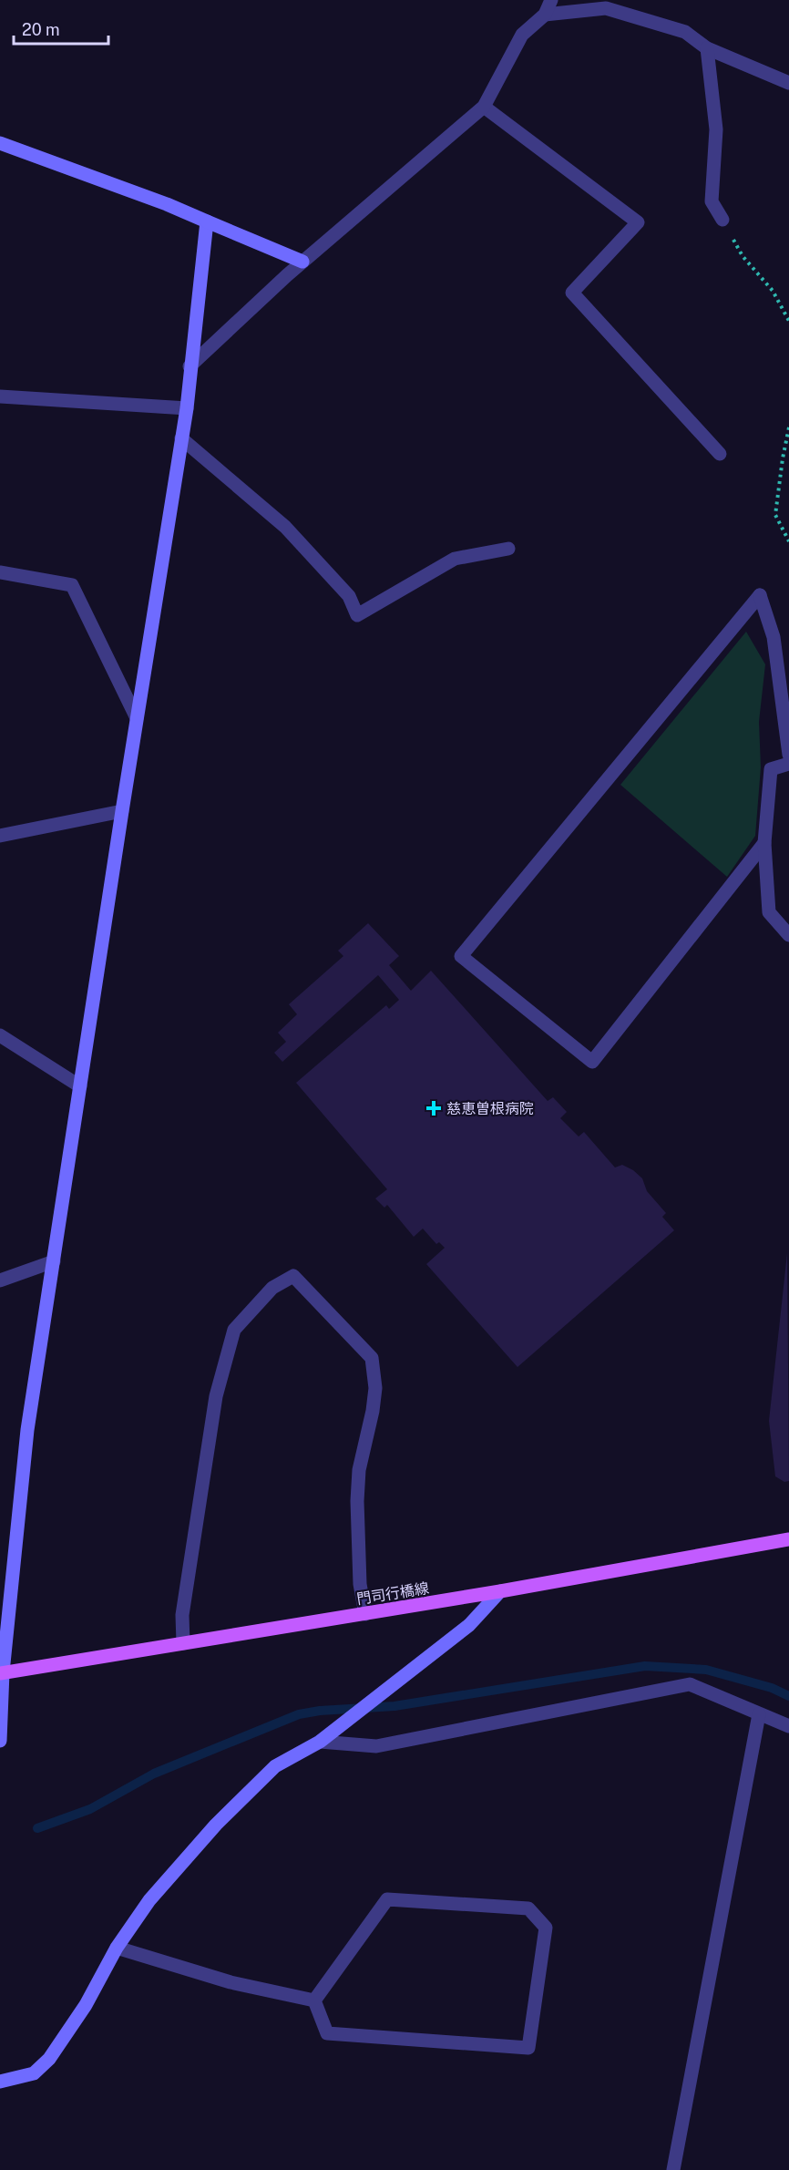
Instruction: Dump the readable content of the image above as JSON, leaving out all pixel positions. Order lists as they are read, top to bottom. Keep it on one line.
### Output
{"streets":{"main road":["門司行橋線"]},"places":{"health":["慈恵曽根病院"]},"scale_bar":"20 m"}
